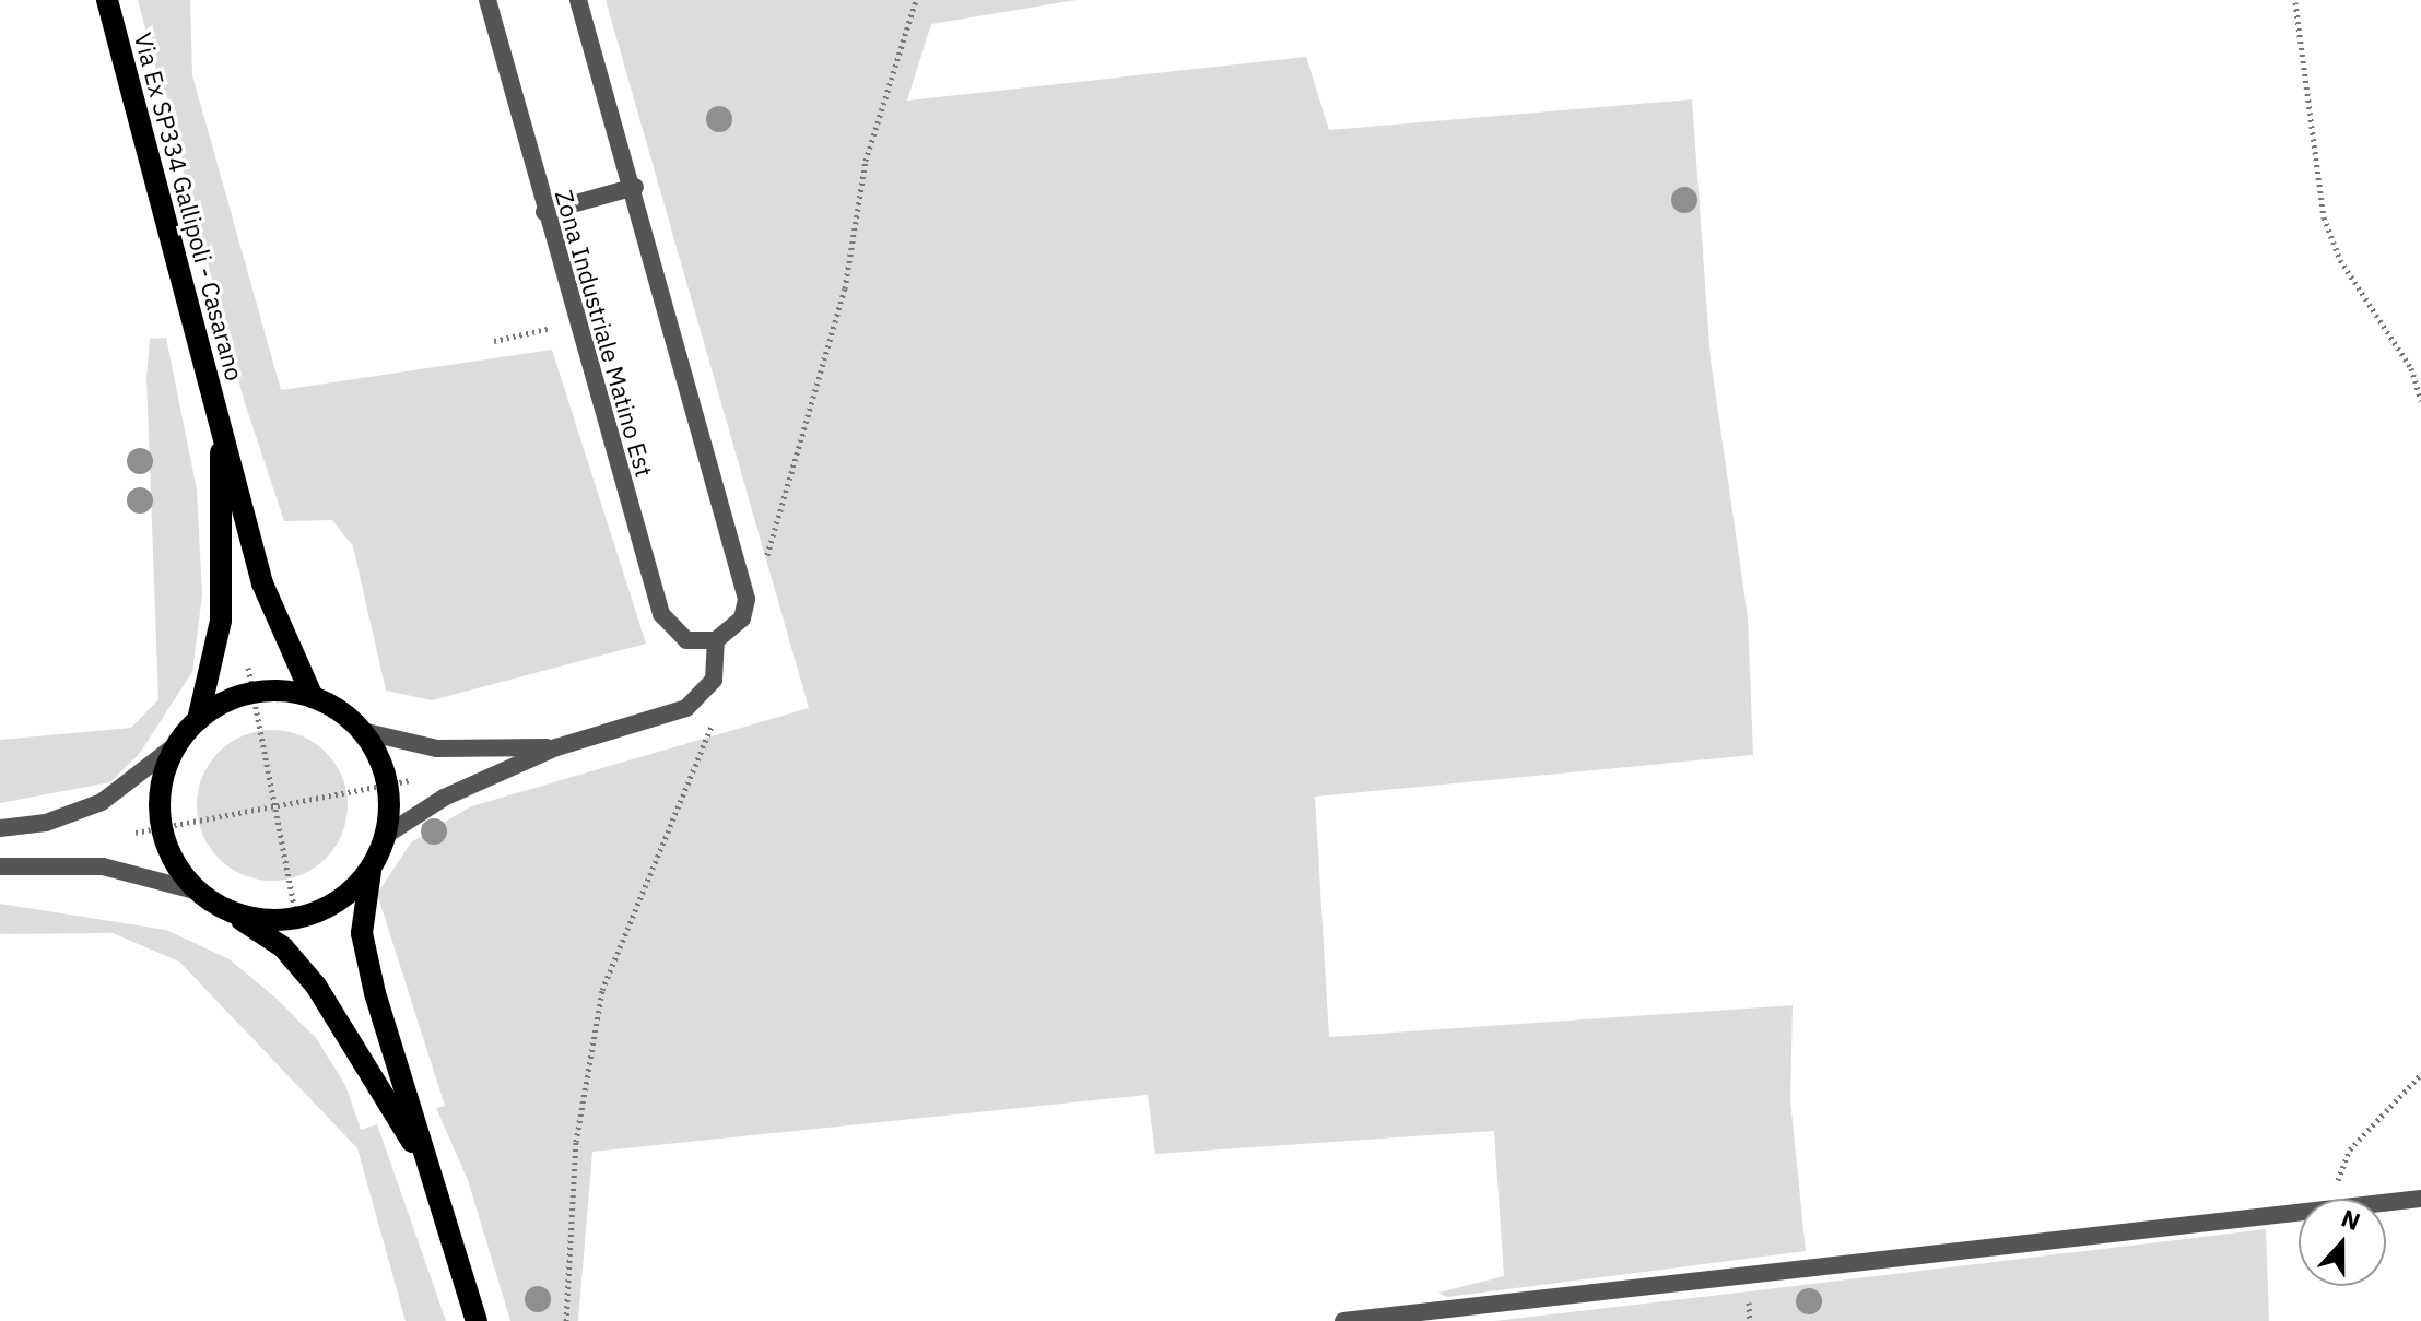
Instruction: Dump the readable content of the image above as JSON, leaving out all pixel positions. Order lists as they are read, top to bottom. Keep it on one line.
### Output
{"streets":{"main road":["Via Ex SP334 Gallipoli - Casarano"],"street":["Zona Industriale Matino Est"]},"north":"top"}
